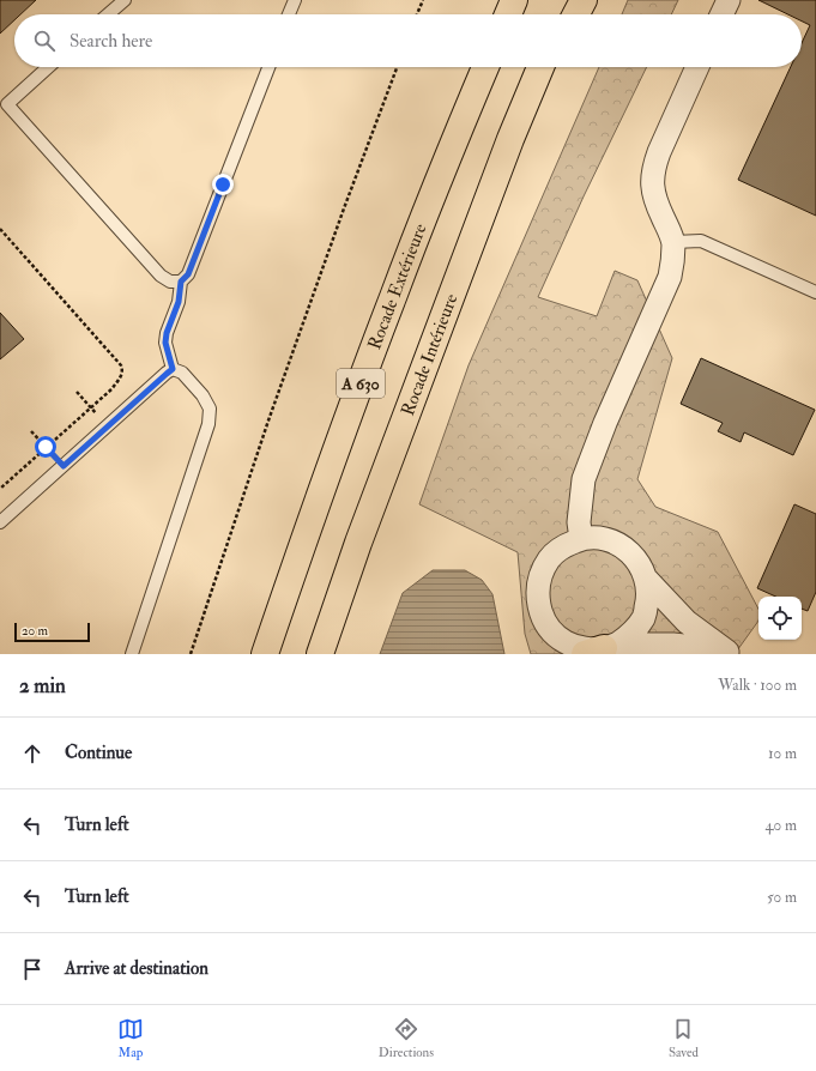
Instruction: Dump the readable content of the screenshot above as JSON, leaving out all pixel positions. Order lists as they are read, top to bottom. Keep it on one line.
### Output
{"streets":{"highway":["Rocade Extérieure","Rocade Intérieure","A 630"]},"scale_bar":"20 m","page":{"search":"Search here","scale":"20 m","heading":["2 min","Walk · 100 m"],"list":[["Continue","10 m"],["Turn left","40 m"],["Turn left","50 m"],"Arrive at destination"],"nav":["Map","Directions","Saved"]}}
